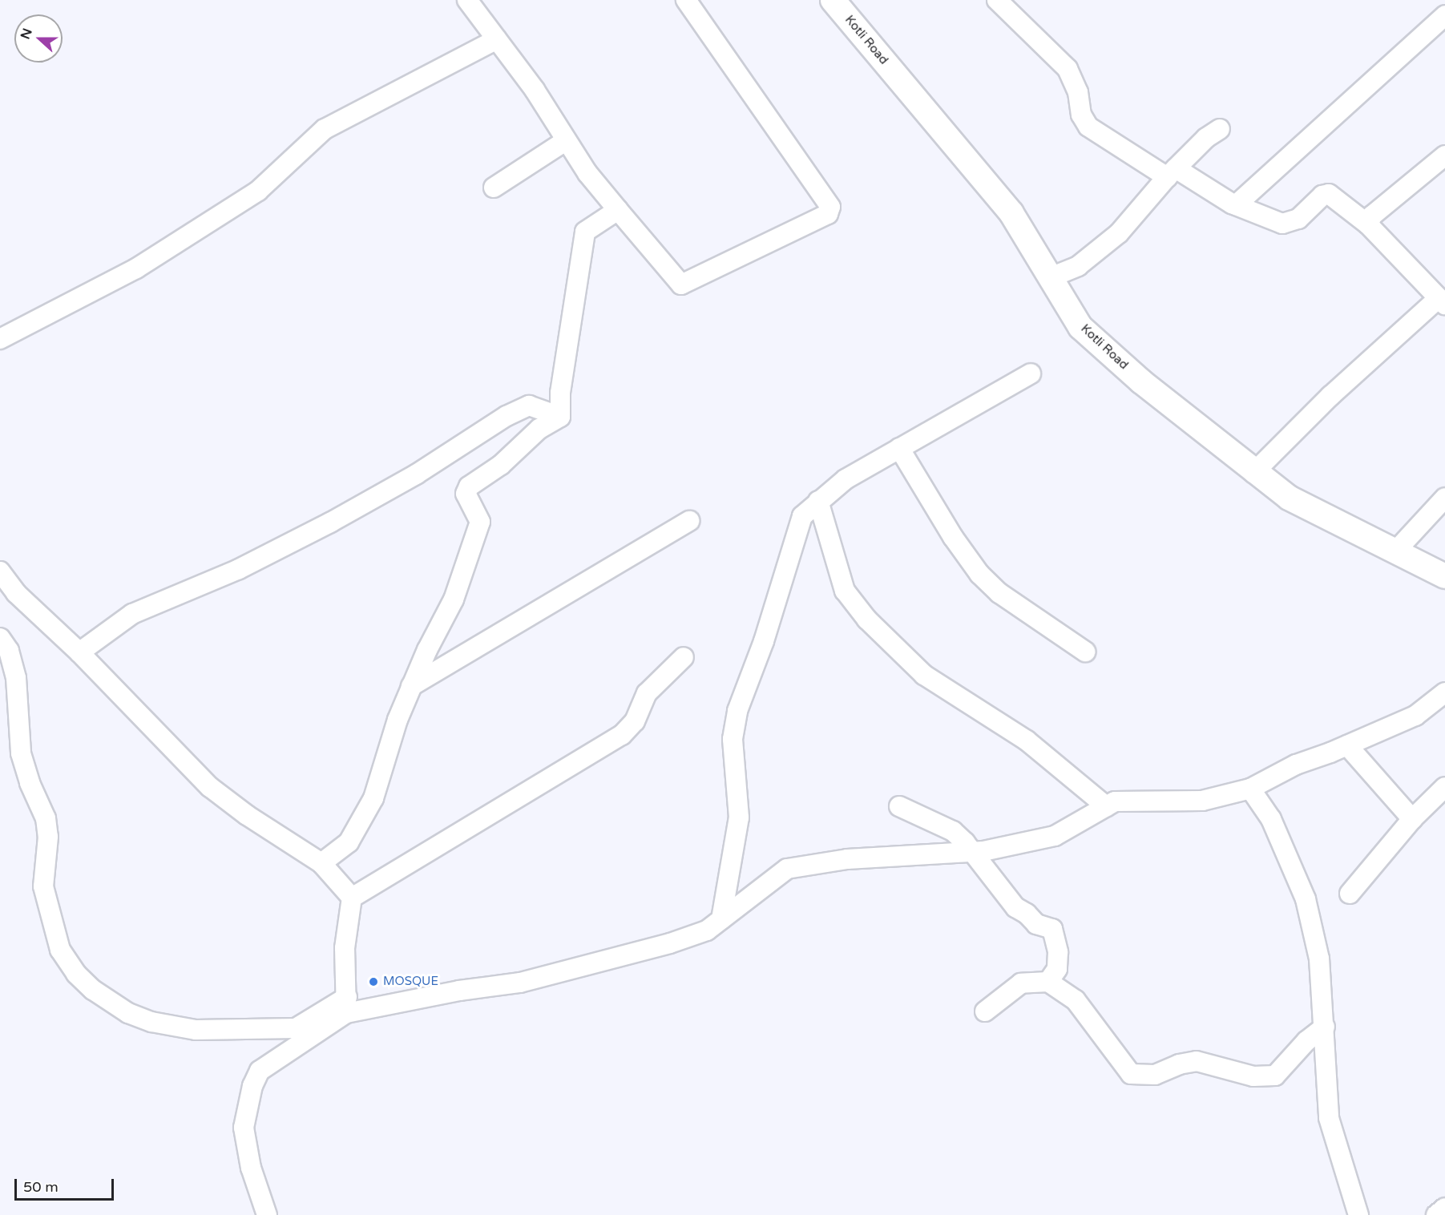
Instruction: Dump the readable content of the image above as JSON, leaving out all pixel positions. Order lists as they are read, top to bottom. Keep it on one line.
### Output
{"streets":{"main road":["Kotli Road"]},"places":["MOSQUE"],"scale_bar":"50 m","north":"left"}
